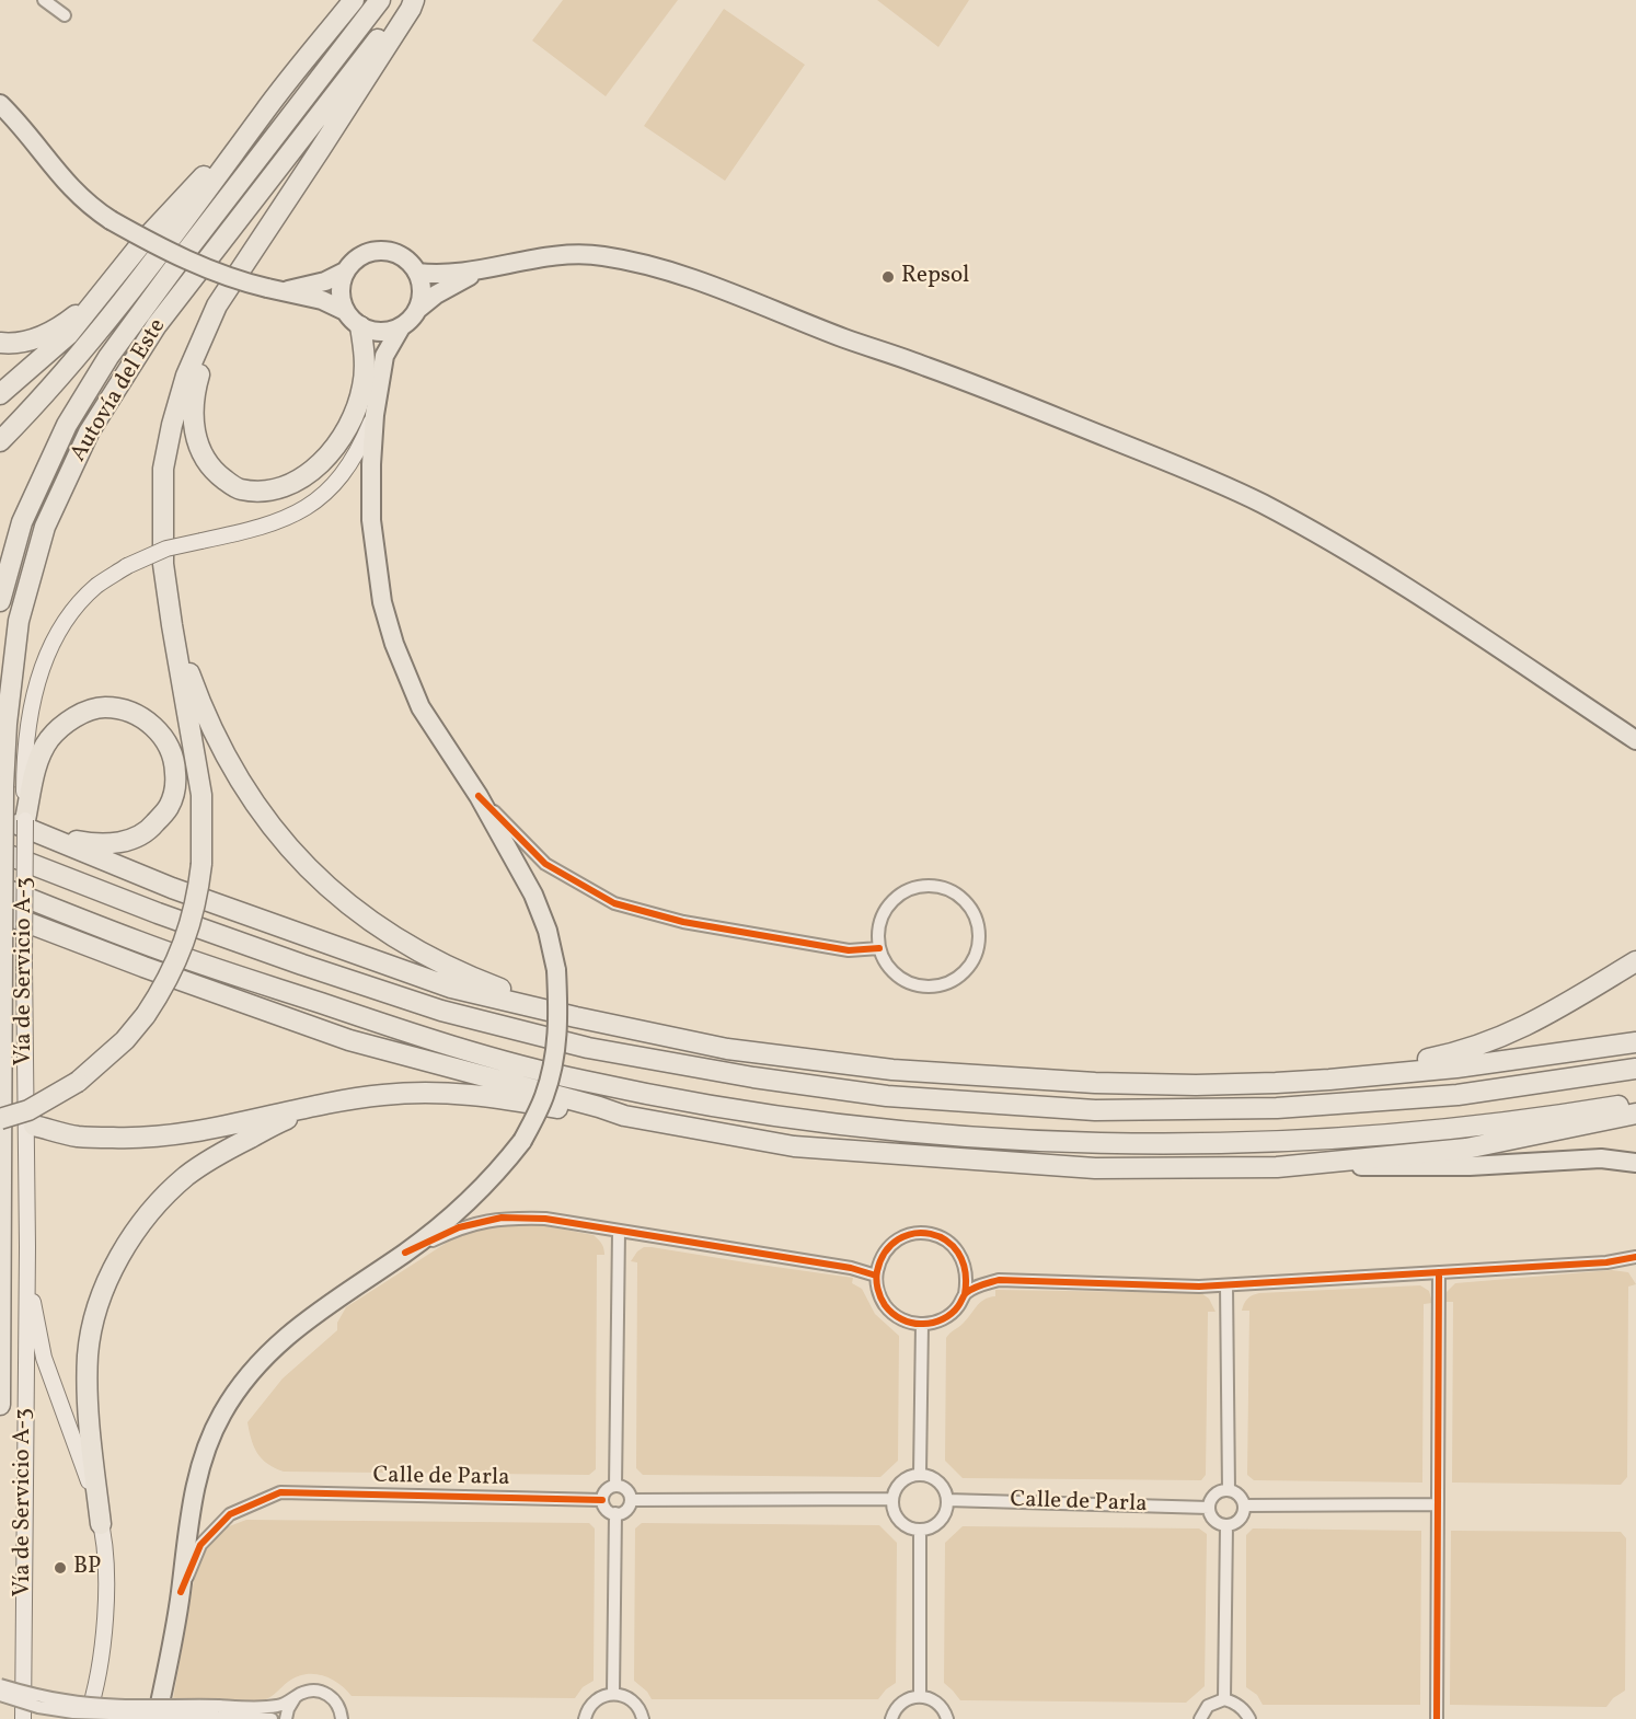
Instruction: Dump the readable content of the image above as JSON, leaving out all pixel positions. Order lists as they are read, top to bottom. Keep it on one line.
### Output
{"streets":{"highway":["Autovía del Este"],"main road":["Vía de Servicio A-3"],"street":["Calle de Parla"]},"places":["Repsol","BP"]}
